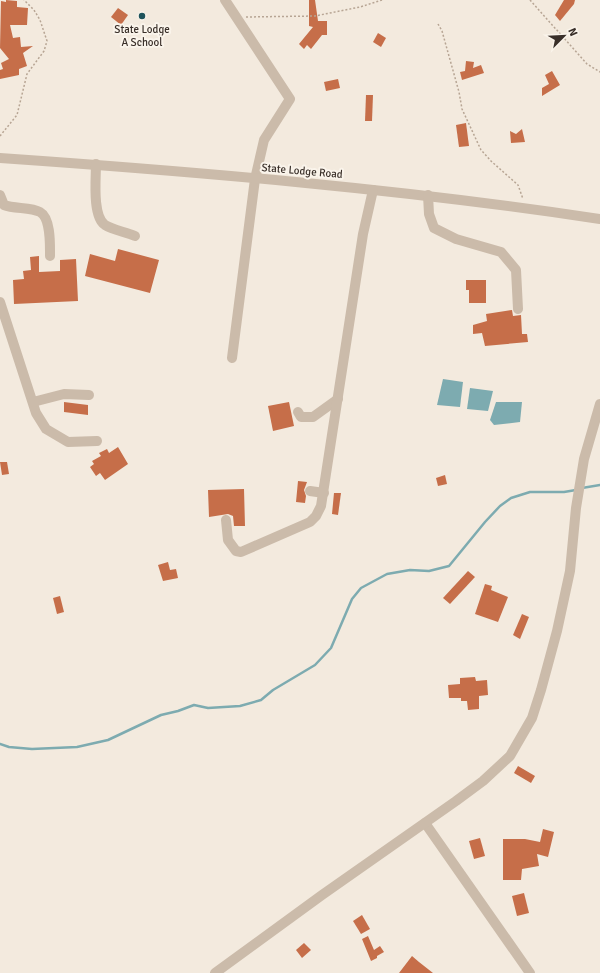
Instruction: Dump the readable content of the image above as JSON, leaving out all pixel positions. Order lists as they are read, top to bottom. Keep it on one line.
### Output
{"streets":{"street":["State Lodge Road"]},"places":["State Lodge A School"],"north":"top right"}
